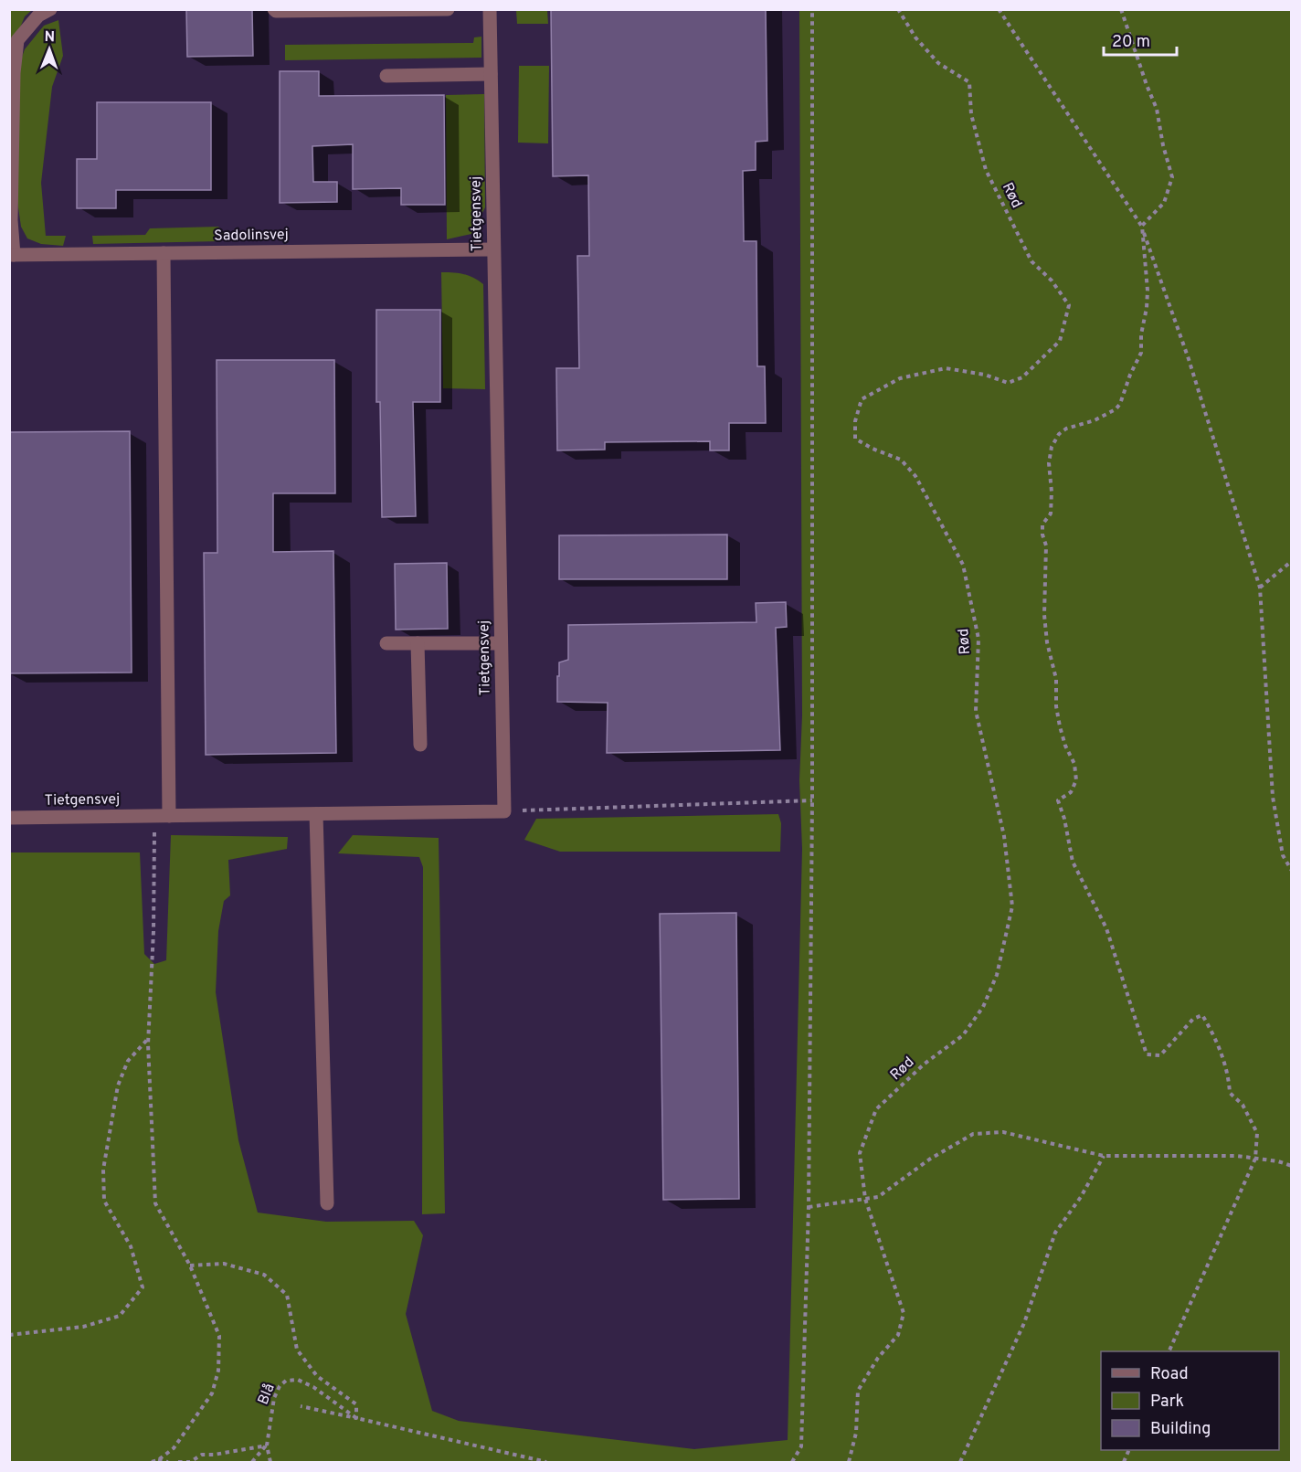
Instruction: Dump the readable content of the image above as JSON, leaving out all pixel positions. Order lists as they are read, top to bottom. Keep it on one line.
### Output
{"streets":{"street":["Tietgensvej","Sadolinsvej"],"path":["Rød","Blå"]},"crossings":[["Tietgensvej","Sadolinsvej"]],"legend":["Road","Park","Building"],"scale_bar":"20 m","north":"top"}
